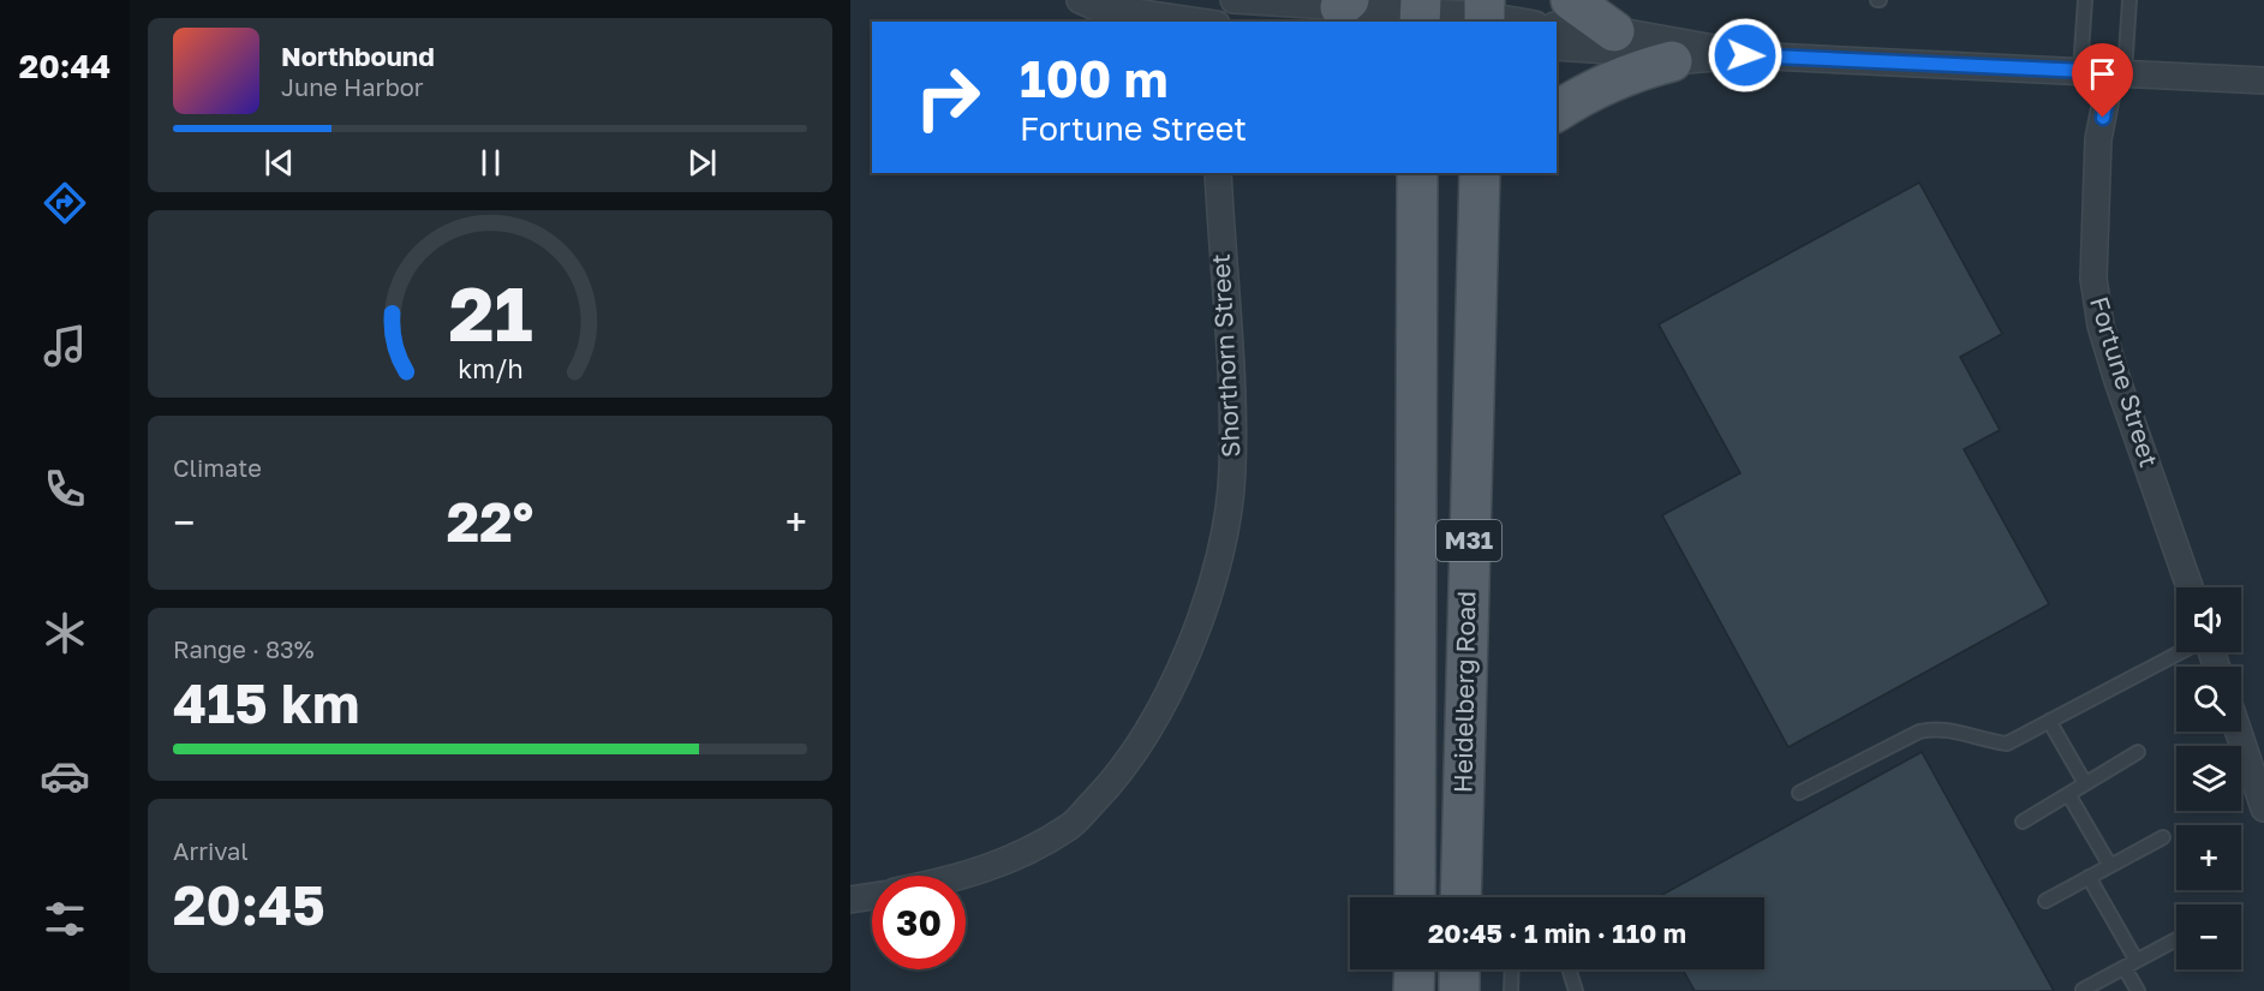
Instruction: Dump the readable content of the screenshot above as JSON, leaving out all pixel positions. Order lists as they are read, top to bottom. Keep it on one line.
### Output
{"streets":{"main road":["M31","Heidelberg Road"],"street":["Shorthorn Street","Fortune Street"]},"page":{"tabs":"20:44","turn":["100 m","Fortune Street"],"song":["Northbound","June Harbor"],"tile":["Climate",["Range · 83%","415 km"],["Arrival","20:45"]],"heat":["−","22°","+"],"map_buttons":["+","−"],"limit":"30","trip":"20:45 · 1 min · 110 m","gauge":["21","km/h"]}}
